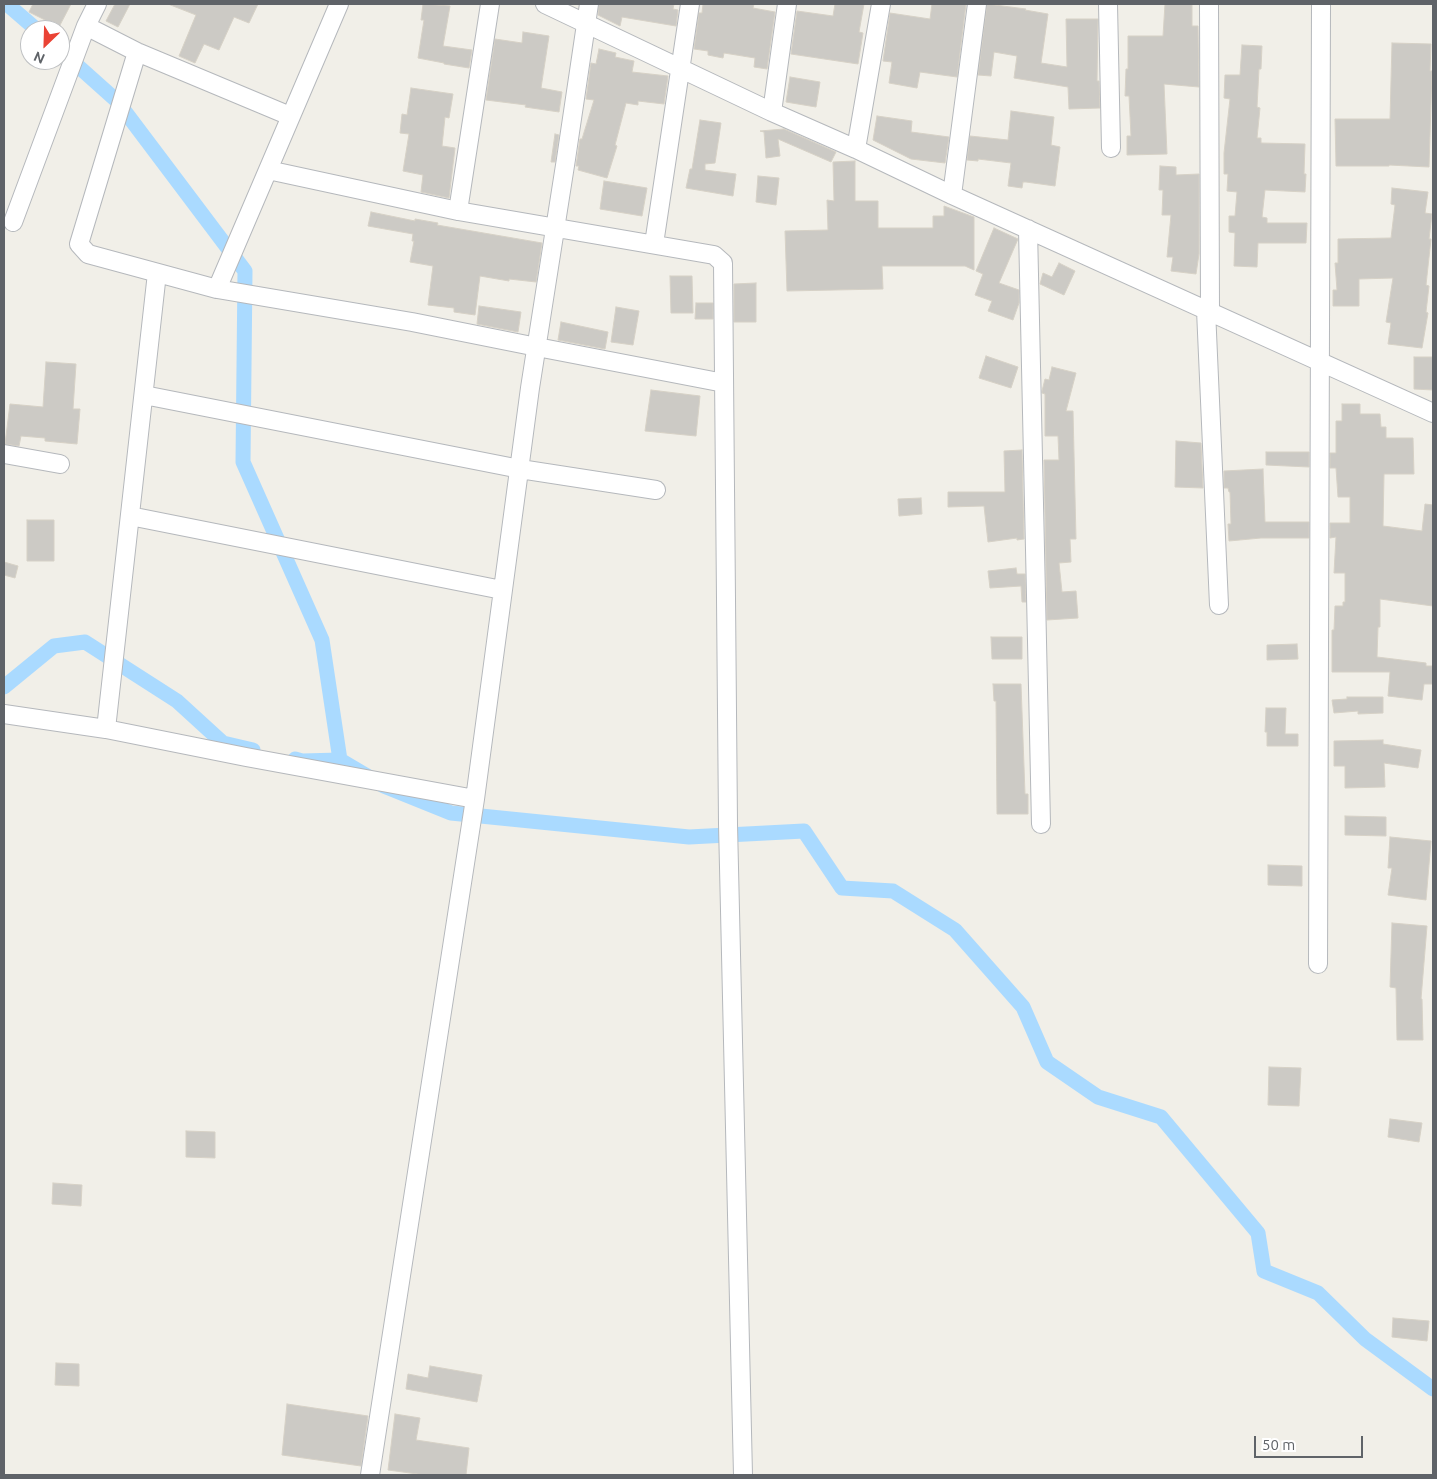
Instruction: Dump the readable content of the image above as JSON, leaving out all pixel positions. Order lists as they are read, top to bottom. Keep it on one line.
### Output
{"scale_bar":"50 m","north":"bottom left"}
